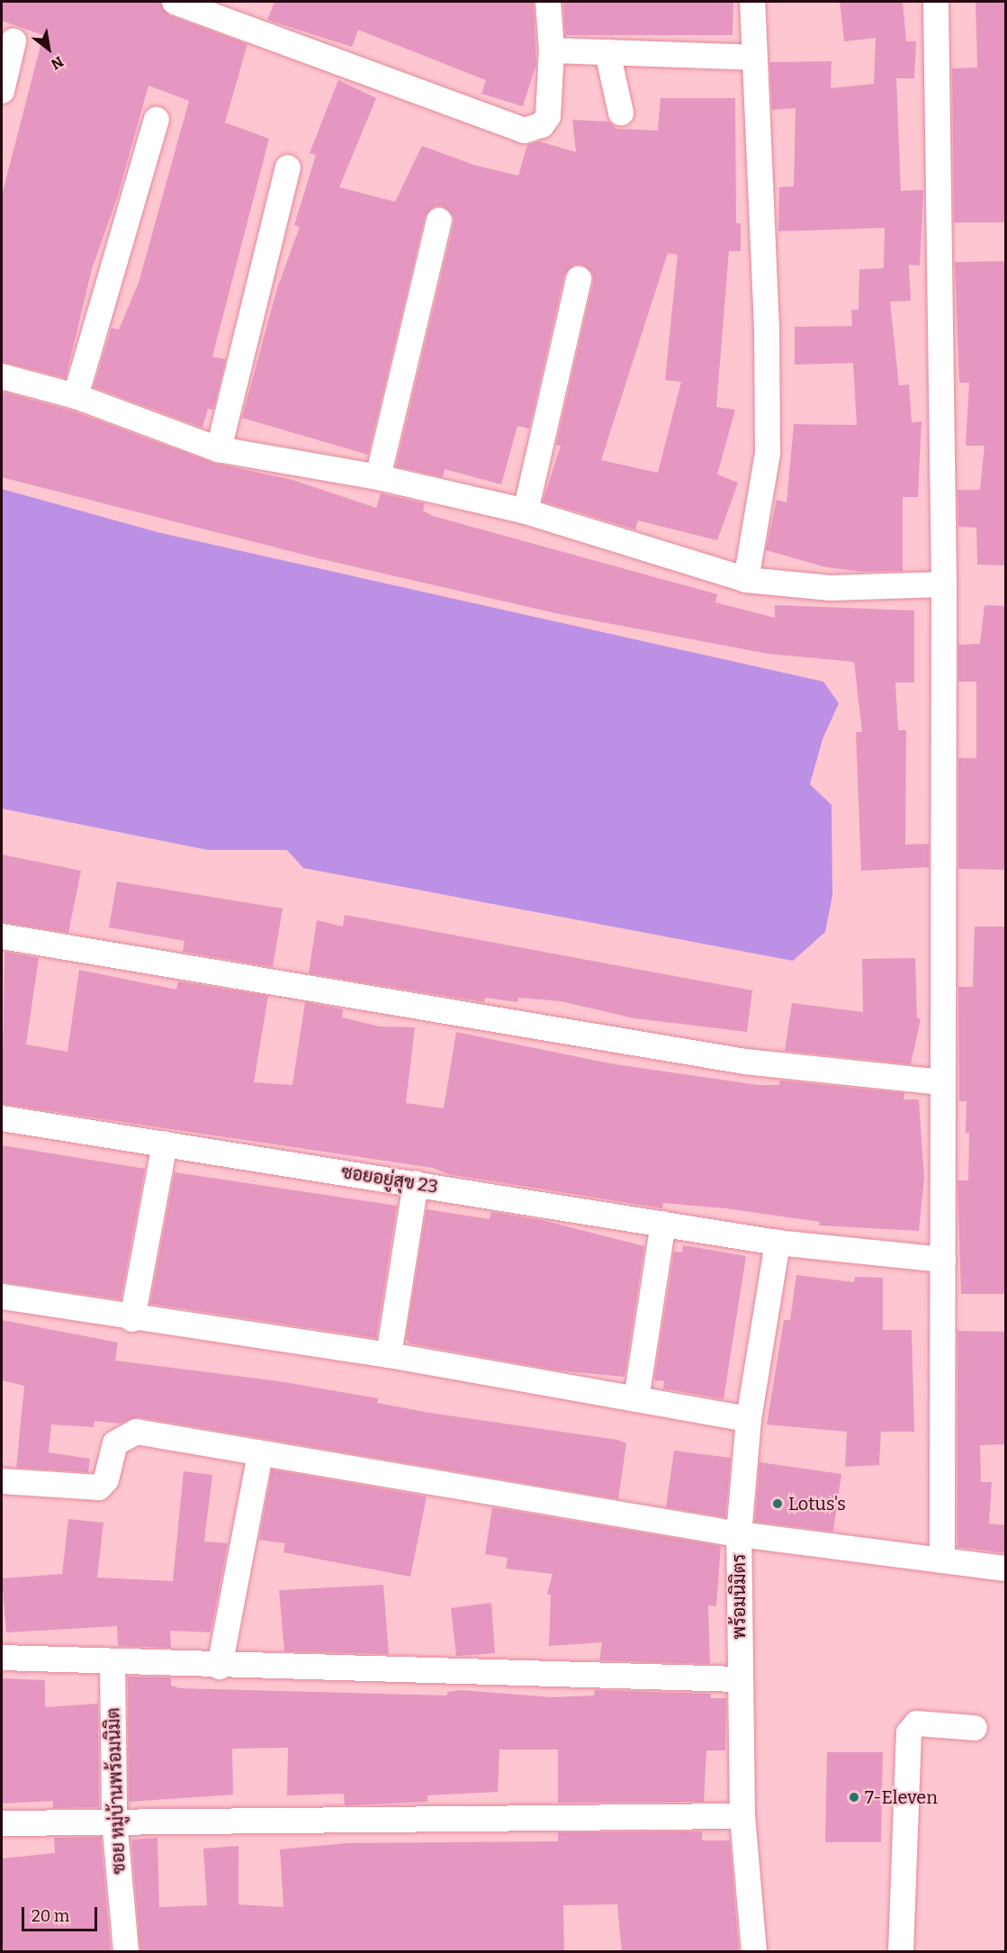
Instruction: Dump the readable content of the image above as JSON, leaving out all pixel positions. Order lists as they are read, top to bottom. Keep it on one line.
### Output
{"streets":{"street":["ซอยอยู่สุข 23","พร้อมนิมิตร","ซอย หมู่บ้านพร้อมนิมิต"]},"crossings":[["ซอยอยู่สุข 23","พร้อมนิมิตร"]],"places":["Lotus's","7-Eleven"],"scale_bar":"20 m","north":"bottom right"}
